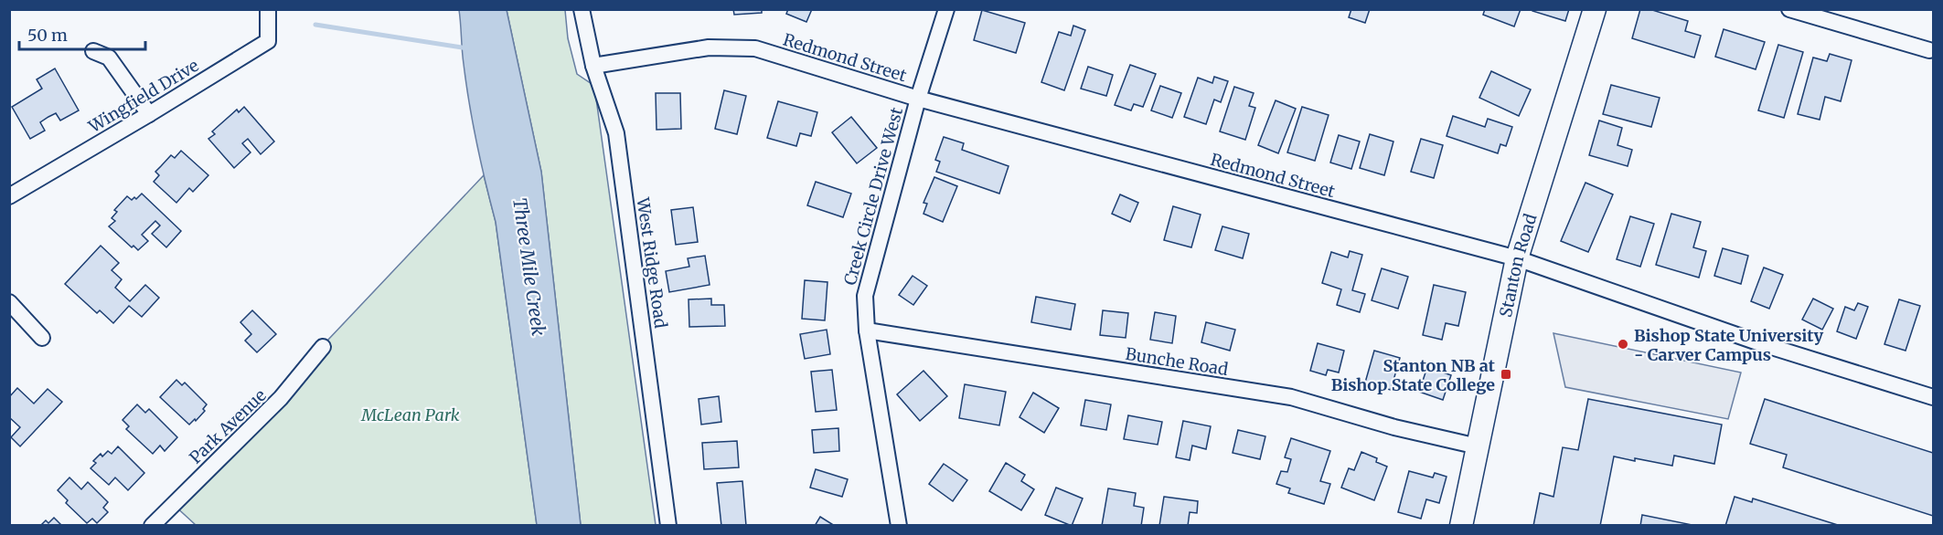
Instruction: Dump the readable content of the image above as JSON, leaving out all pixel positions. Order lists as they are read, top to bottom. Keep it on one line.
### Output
{"streets":{"street":["Redmond Street","Wingfield Drive","Creek Circle Drive West","West Ridge Road","Stanton Road","Bunche Road","Park Avenue"]},"crossings":[["Redmond Street","Creek Circle Drive West"],["Redmond Street","West Ridge Road"],["Redmond Street","Stanton Road"],["Creek Circle Drive West","Bunche Road"],["Stanton Road","Bunche Road"]],"water":["Three Mile Creek"],"parks":["McLean Park"],"places":{"other":["Bishop State University - Carver Campus"],"transit":["Stanton NB at Bishop State College"]},"scale_bar":"50 m"}
